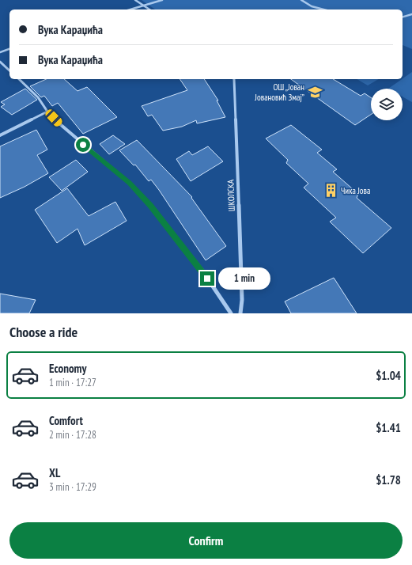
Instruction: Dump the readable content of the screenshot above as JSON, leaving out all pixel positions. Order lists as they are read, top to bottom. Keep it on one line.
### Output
{"streets":{"street":["ШКОЛСКА"]},"places":{"school or university":["ОШ „Јован Јовановић Змај”"],"building":["Чика Јова"]},"page":{"banner":["Вука Караџића","Вука Караџића"],"bubble":"1 min","heading":"Choose a ride","list":[{"name":"Economy","note":"1 min · 17:27","value":"$1.04"},{"name":"Comfort","note":"2 min · 17:28","value":"$1.41"},{"name":"XL","note":"3 min · 17:29","value":"$1.78"}],"buttons":"Confirm"}}
